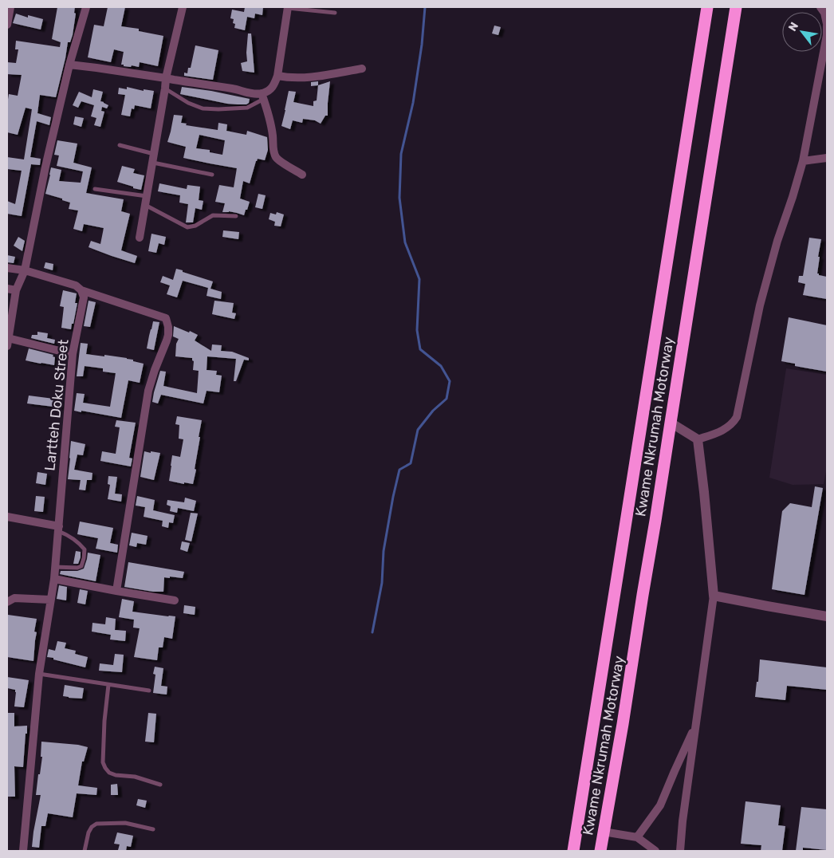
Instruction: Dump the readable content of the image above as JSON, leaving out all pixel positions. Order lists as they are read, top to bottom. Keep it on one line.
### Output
{"streets":{"highway":["Kwame Nkrumah Motorway"],"street":["Lartteh Doku Street"]},"north":"top left"}
